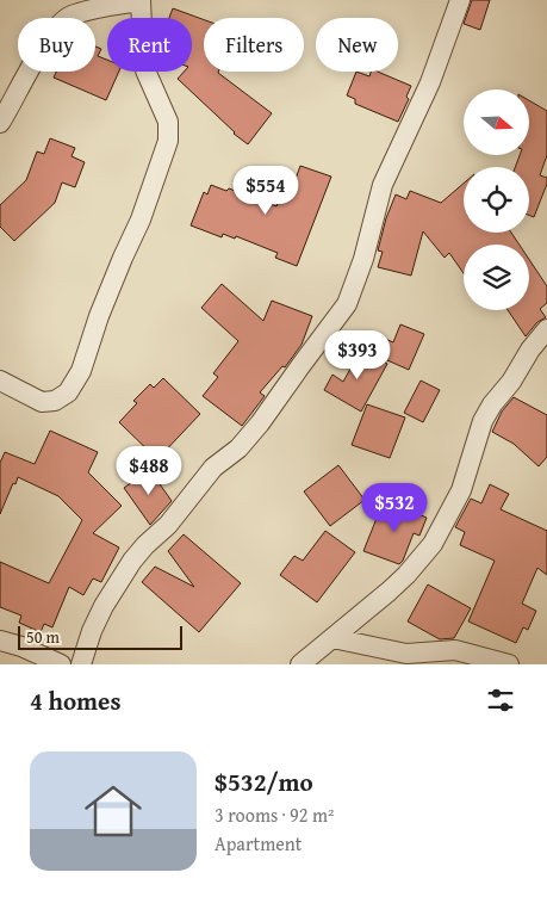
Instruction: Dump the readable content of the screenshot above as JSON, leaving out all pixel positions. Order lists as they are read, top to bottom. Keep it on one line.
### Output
{"scale_bar":"50 m","north":"right","page":{"chip":["Buy","Rent","Filters","New"],"price":["$554","$393","$488","$532"],"scale":"50 m","heading":"4 homes","list":[{"name":"$532/mo","note":"3 rooms · 92 m² · Apartment"}]}}
